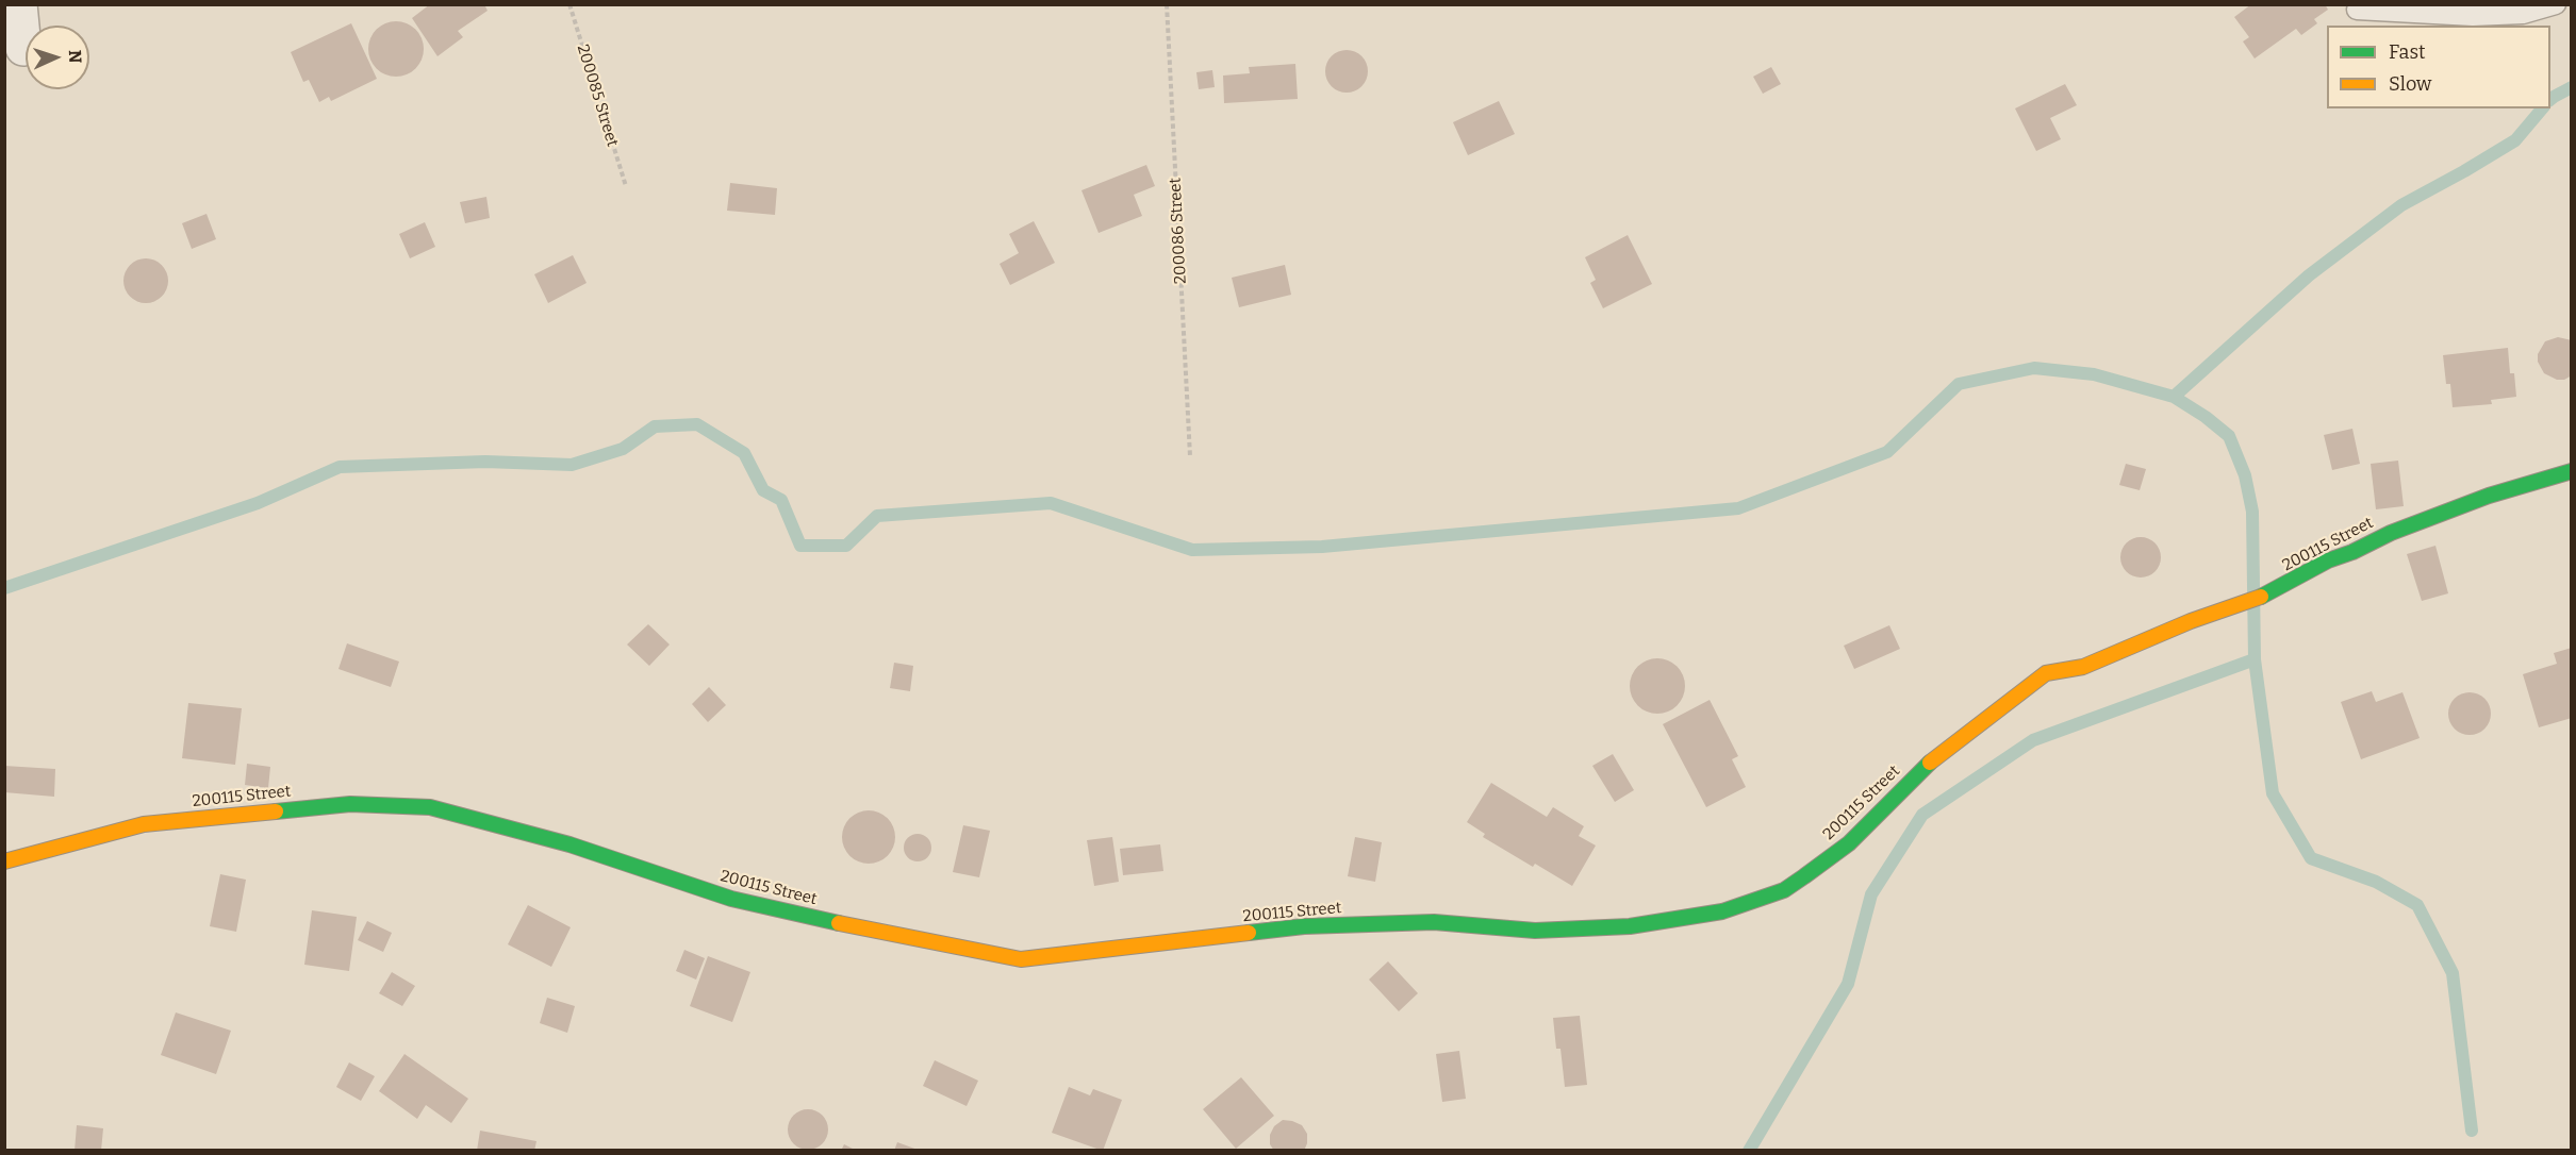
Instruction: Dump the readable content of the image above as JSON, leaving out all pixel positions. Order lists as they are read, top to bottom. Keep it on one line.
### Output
{"streets":{"street":["200115 Street"],"path":["200085 Street","200086 Street"]},"legend":["Fast","Slow"],"north":"right"}
